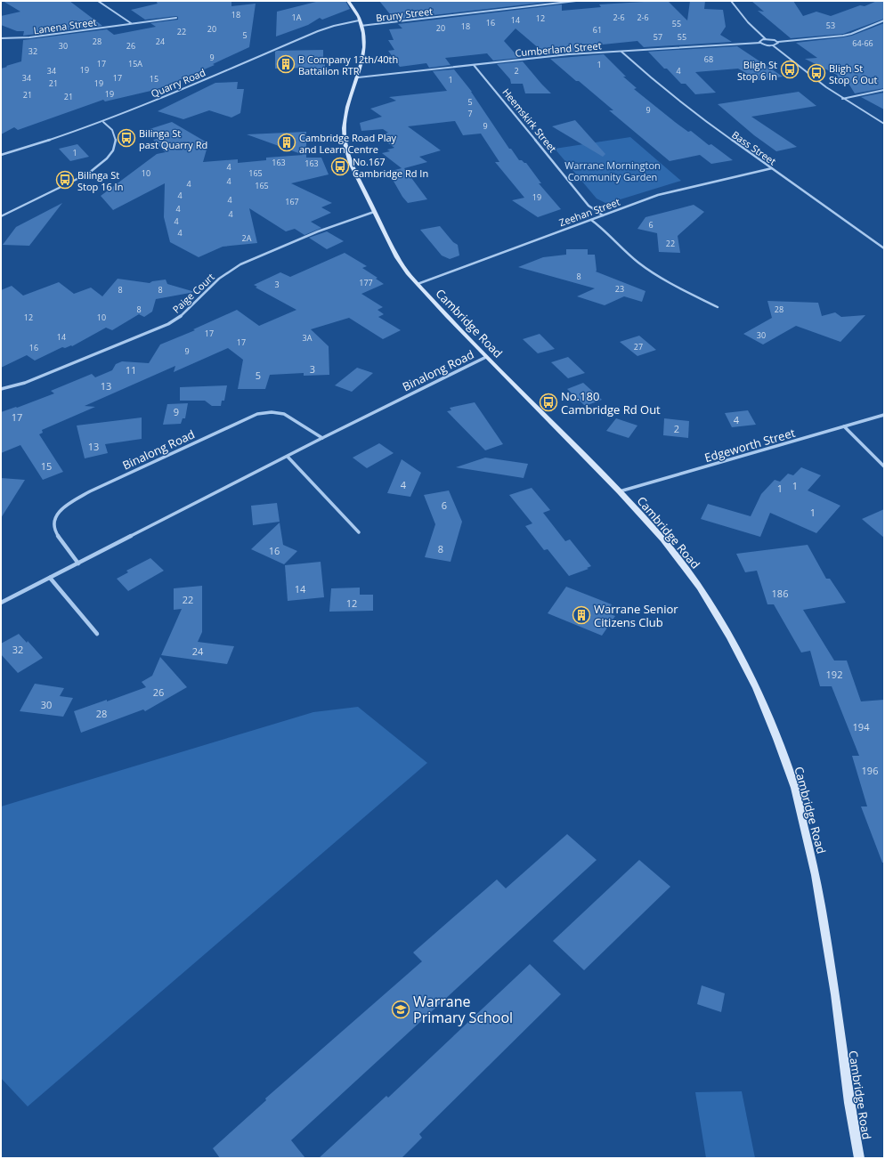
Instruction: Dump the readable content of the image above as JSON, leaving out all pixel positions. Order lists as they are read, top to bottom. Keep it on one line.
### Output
{"streets":{"main road":["Cambridge Road"],"street":["Bruny Street","Lanena Street","Cumberland Street","Quarry Road","Heemskirk Street","Bass Street","Zeehan Street","Paige Court","Binalong Road","Edgeworth Street"]},"crossings":[["Bruny Street","Quarry Road"],["Bruny Street","Cambridge Road"],["Cumberland Street","Heemskirk Street"],["Cumberland Street","Bass Street"],["Cumberland Street","Cambridge Road"],["Quarry Road","Cambridge Road"],["Heemskirk Street","Zeehan Street"],["Bass Street","Zeehan Street"],["Zeehan Street","Cambridge Road"],["Paige Court","Cambridge Road"],["Cambridge Road","Binalong Road"],["Cambridge Road","Edgeworth Street"]],"parks":["Warrane Mornington Community Garden"],"places":{"building":["B Company 12th/40th Battalion RTR","Cambridge Road Play and Learn Centre","Warrane Senior Citizens Club"],"bus stop":["Bligh St Stop 6 In","Bligh St Stop 6 Out","Bilinga St past Quarry Rd","No.167 Cambridge Rd In","Bilinga St Stop 16 In","No.180 Cambridge Rd Out"],"school or university":["Warrane Primary School"]},"house_numbers":["18","1A","2-6","2-6","12","14","16","55","53","18","20","20","61","22","5","57","55","28","24","64-66","30","26","32","9","68","17","15A","1","19","34","2","4","34","17","15","1","21","19","19","21","21","5","9","7","9","1","163","163","4","10","165","4","4","165","4","19","4","167","4","4","4","6","4","2A","22","8","177","3","23","8","8","8","28","12","10","17","30","14","3A","17","27","16","9","3","11","5","13","9","17","4","2","13","15","4","1","1","6","1","8","16","14","186","22","12","32","24","192","26","30","28","194","196"]}
